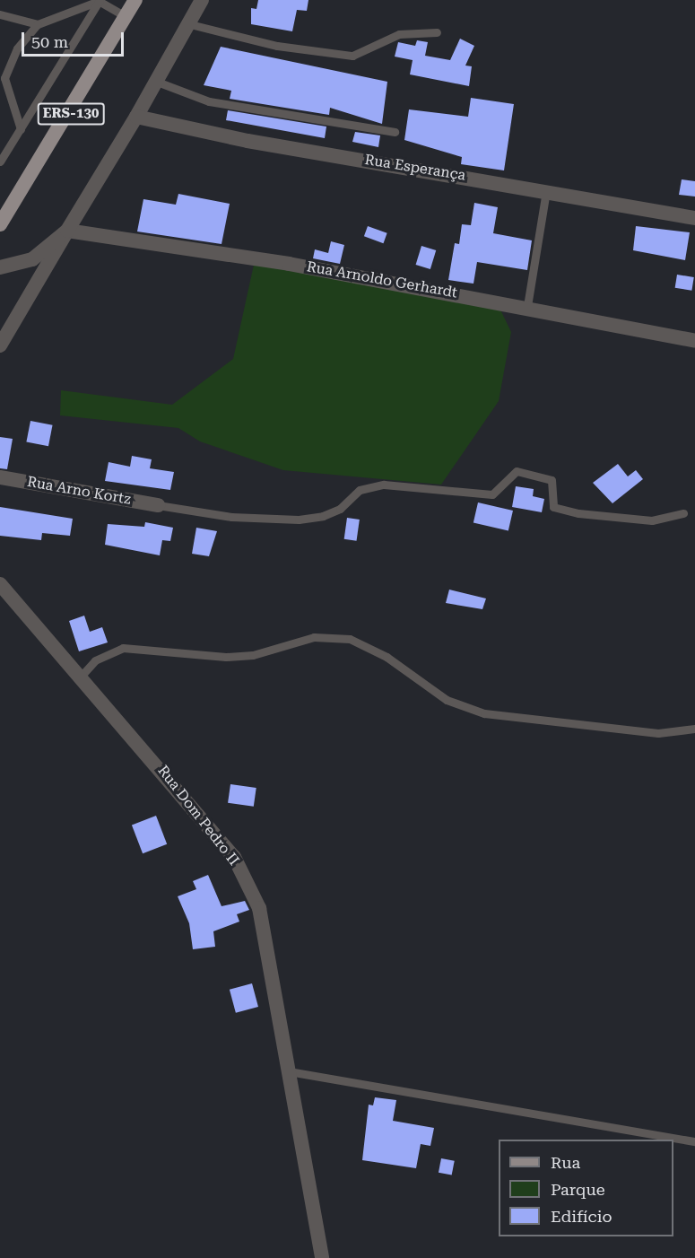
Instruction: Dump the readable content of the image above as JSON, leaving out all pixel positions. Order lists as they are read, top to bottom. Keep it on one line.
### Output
{"streets":{"main road":["ERS-130"],"street":["Rua Esperança","Rua Arnoldo Gerhardt","Rua Arno Kortz","Rua Dom Pedro II"]},"legend":["Rua","Parque","Edifício"],"scale_bar":"50 m"}
